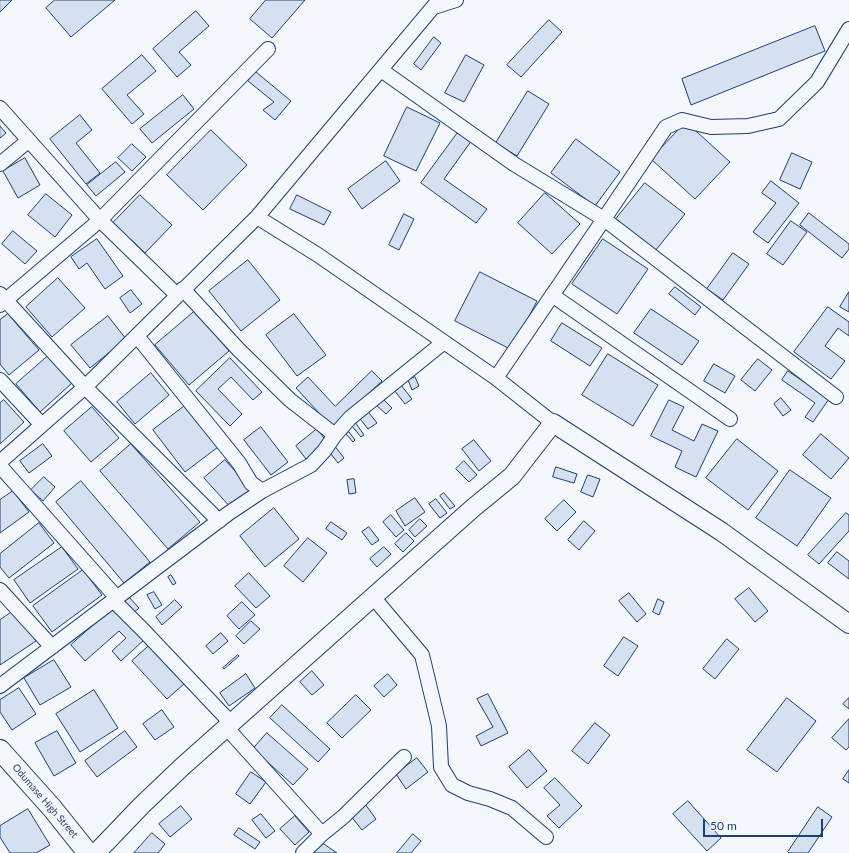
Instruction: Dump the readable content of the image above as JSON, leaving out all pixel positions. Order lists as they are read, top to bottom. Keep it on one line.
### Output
{"streets":{"main road":["Odumase High Street"]},"scale_bar":"50 m"}
